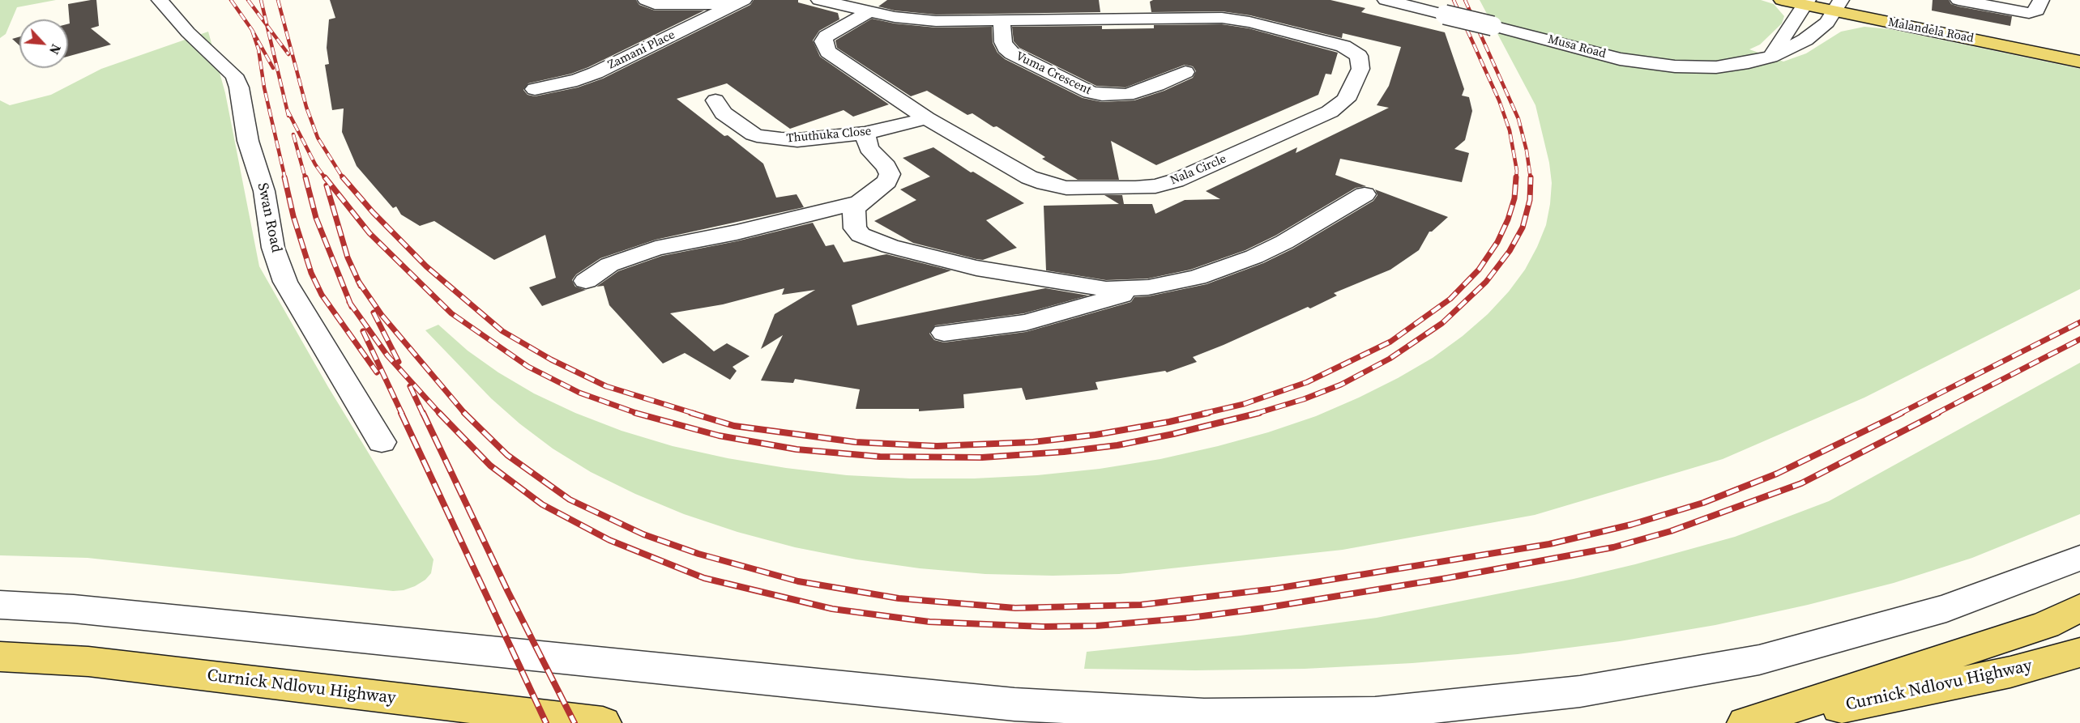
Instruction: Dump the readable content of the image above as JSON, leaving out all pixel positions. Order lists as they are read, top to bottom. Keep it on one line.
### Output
{"streets":{"main road":["Malandela Road","Curnick Ndlovu Highway"],"street":["Musa Road","Zamani Place","Vuma Crescent","Thuthuka Close","Nala Circle","Swan Road"]},"crossings":[["Malandela Road","Musa Road"],["Vuma Crescent","Nala Circle"],["Thuthuka Close","Nala Circle"]],"north":"bottom right"}
